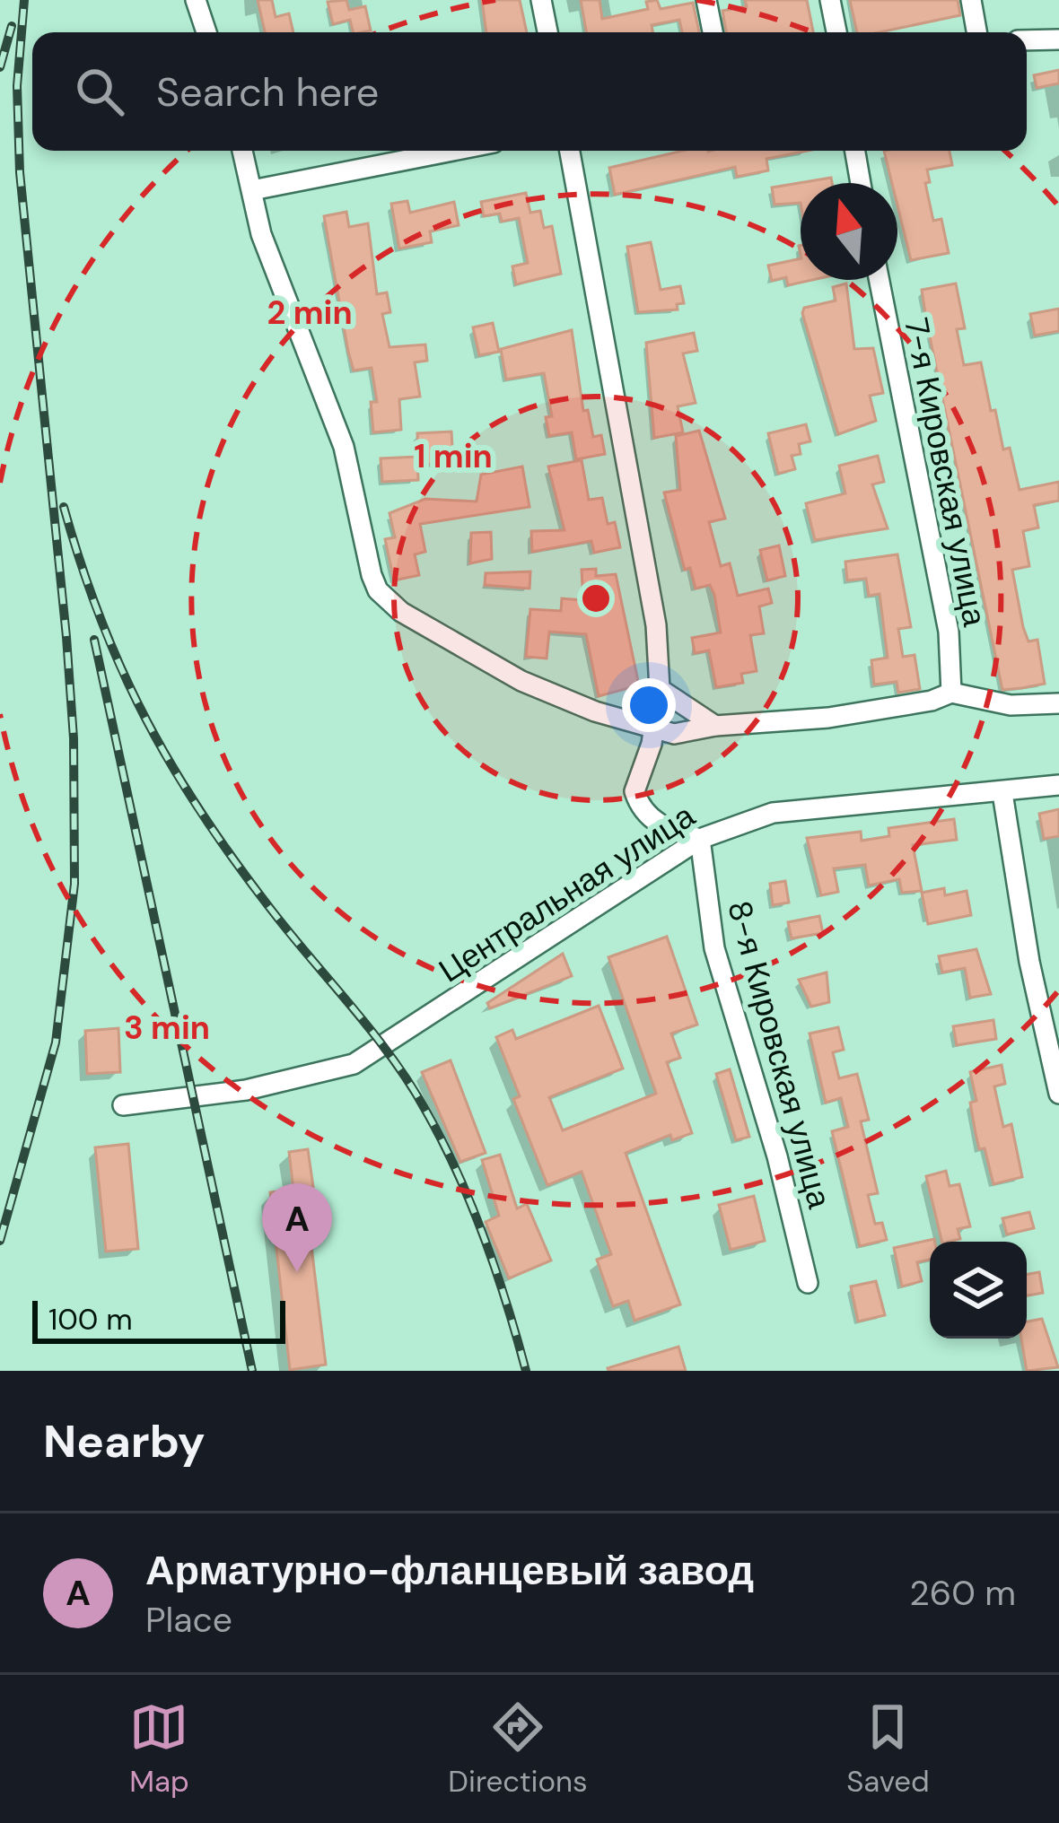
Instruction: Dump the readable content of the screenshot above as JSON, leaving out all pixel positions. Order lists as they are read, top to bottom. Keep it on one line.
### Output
{"streets":{"street":["7-я Кировская улица","Центральная улица","8-я Кировская улица"]},"crossings":[["Центральная улица","8-я Кировская улица"]],"scale_bar":"100 m","north":"top","page":{"search":"Search here","pins":"A","scale":"100 m","heading":"Nearby","list":[{"mark":"A","name":"Арматурно-фланцевый завод","note":"Place","value":"260 m"}],"nav":["Map","Directions","Saved"]},"rings":["2 min","1 min","3 min"]}
